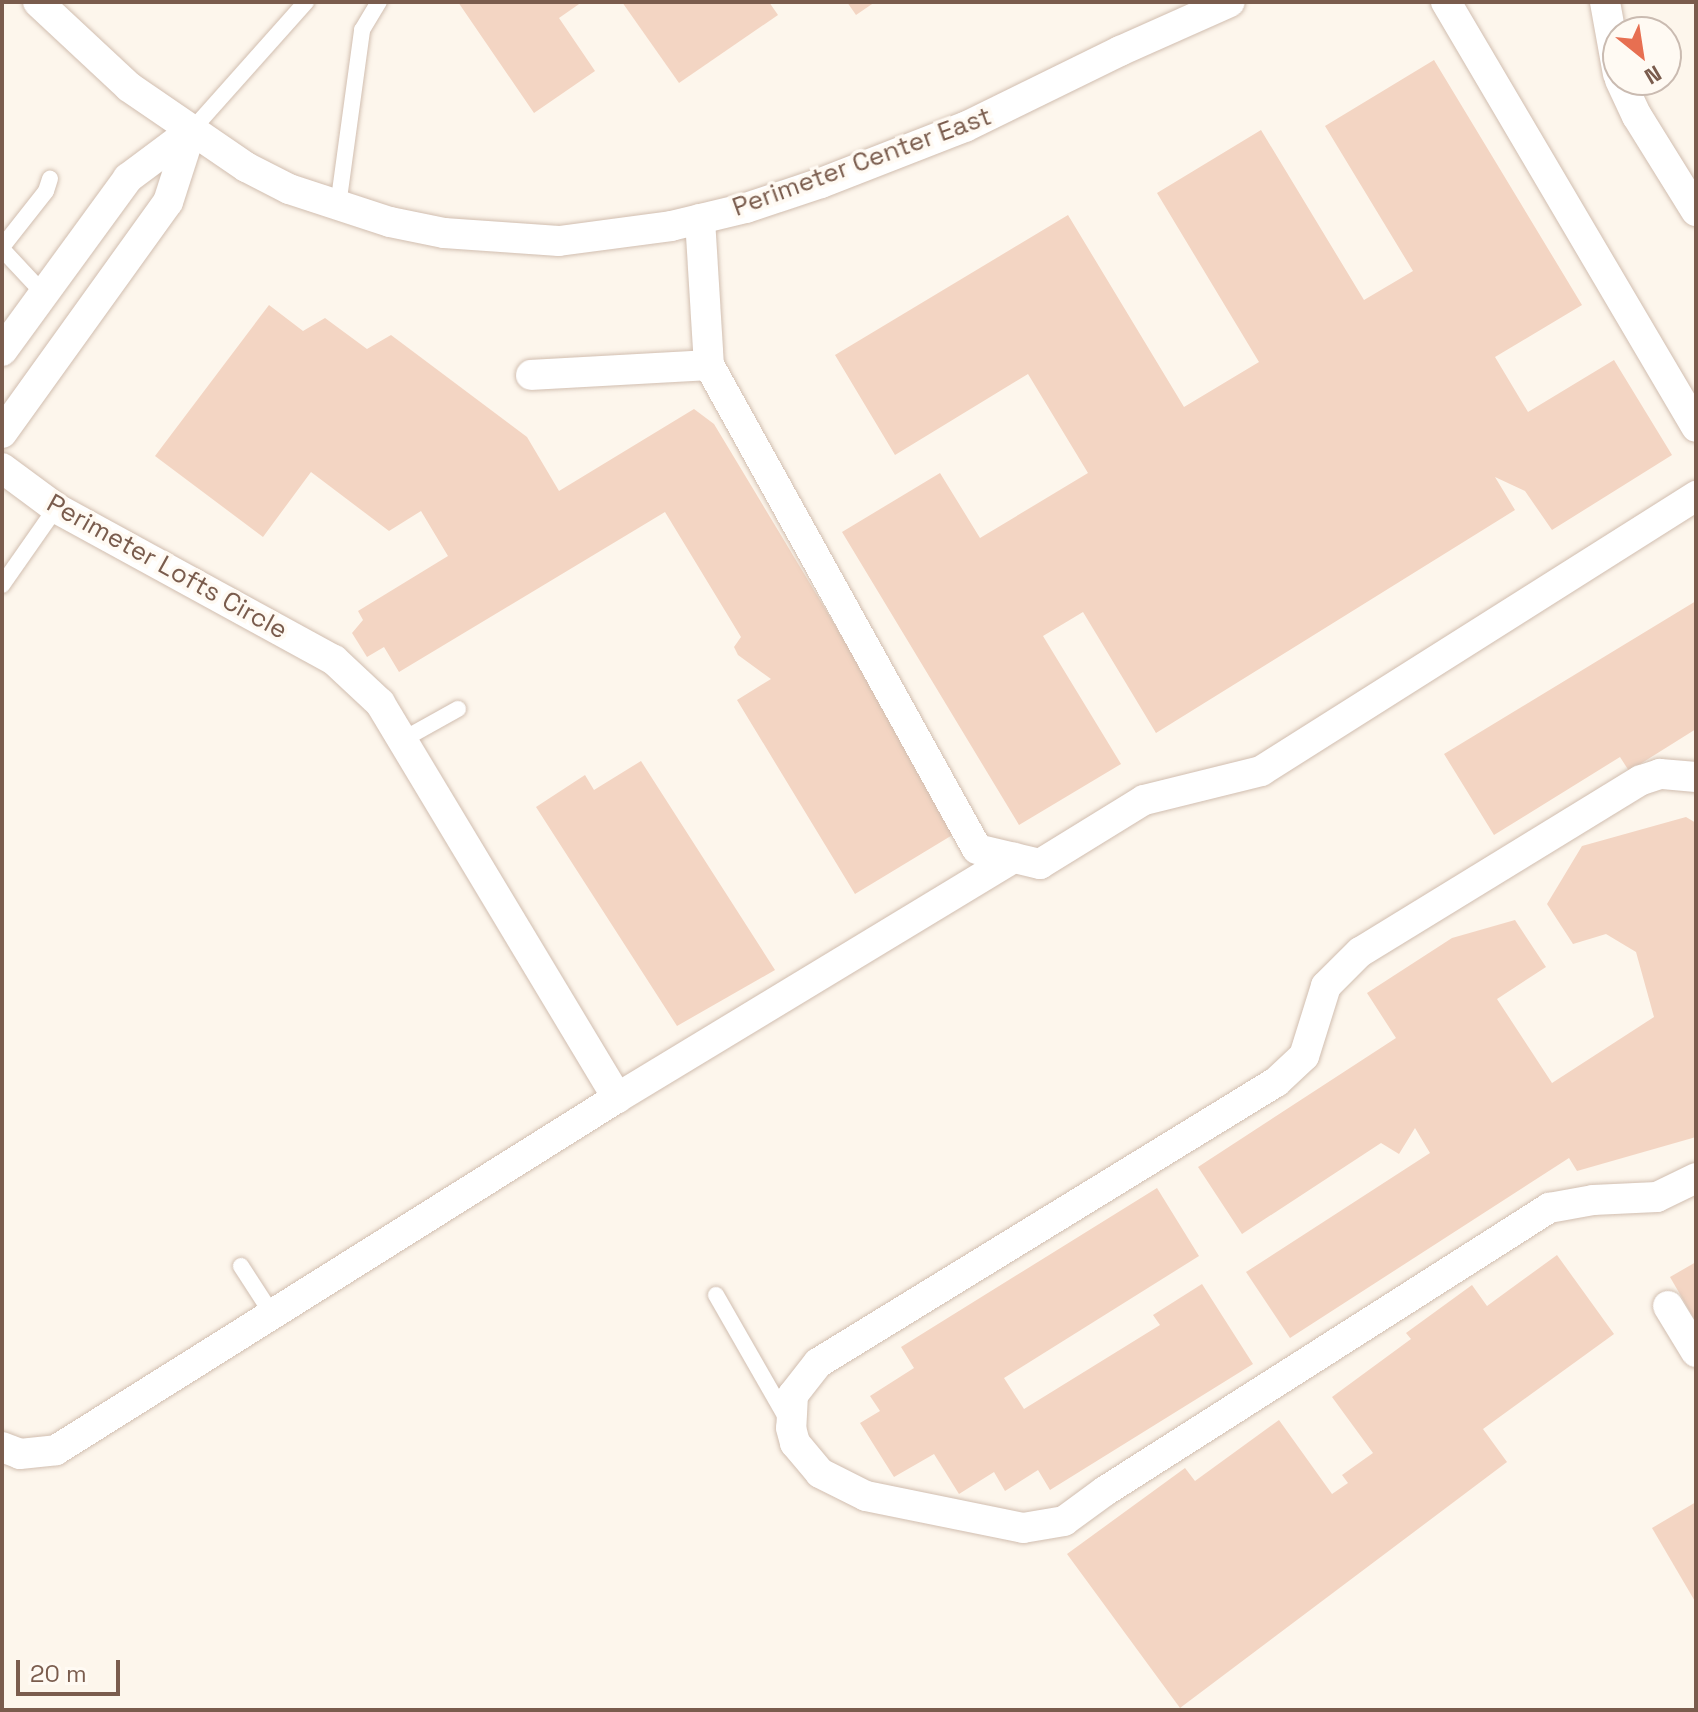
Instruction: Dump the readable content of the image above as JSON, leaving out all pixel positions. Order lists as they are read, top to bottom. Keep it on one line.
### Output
{"streets":{"street":["Perimeter Center East","Perimeter Lofts Circle"]},"scale_bar":"20 m","north":"bottom right"}
